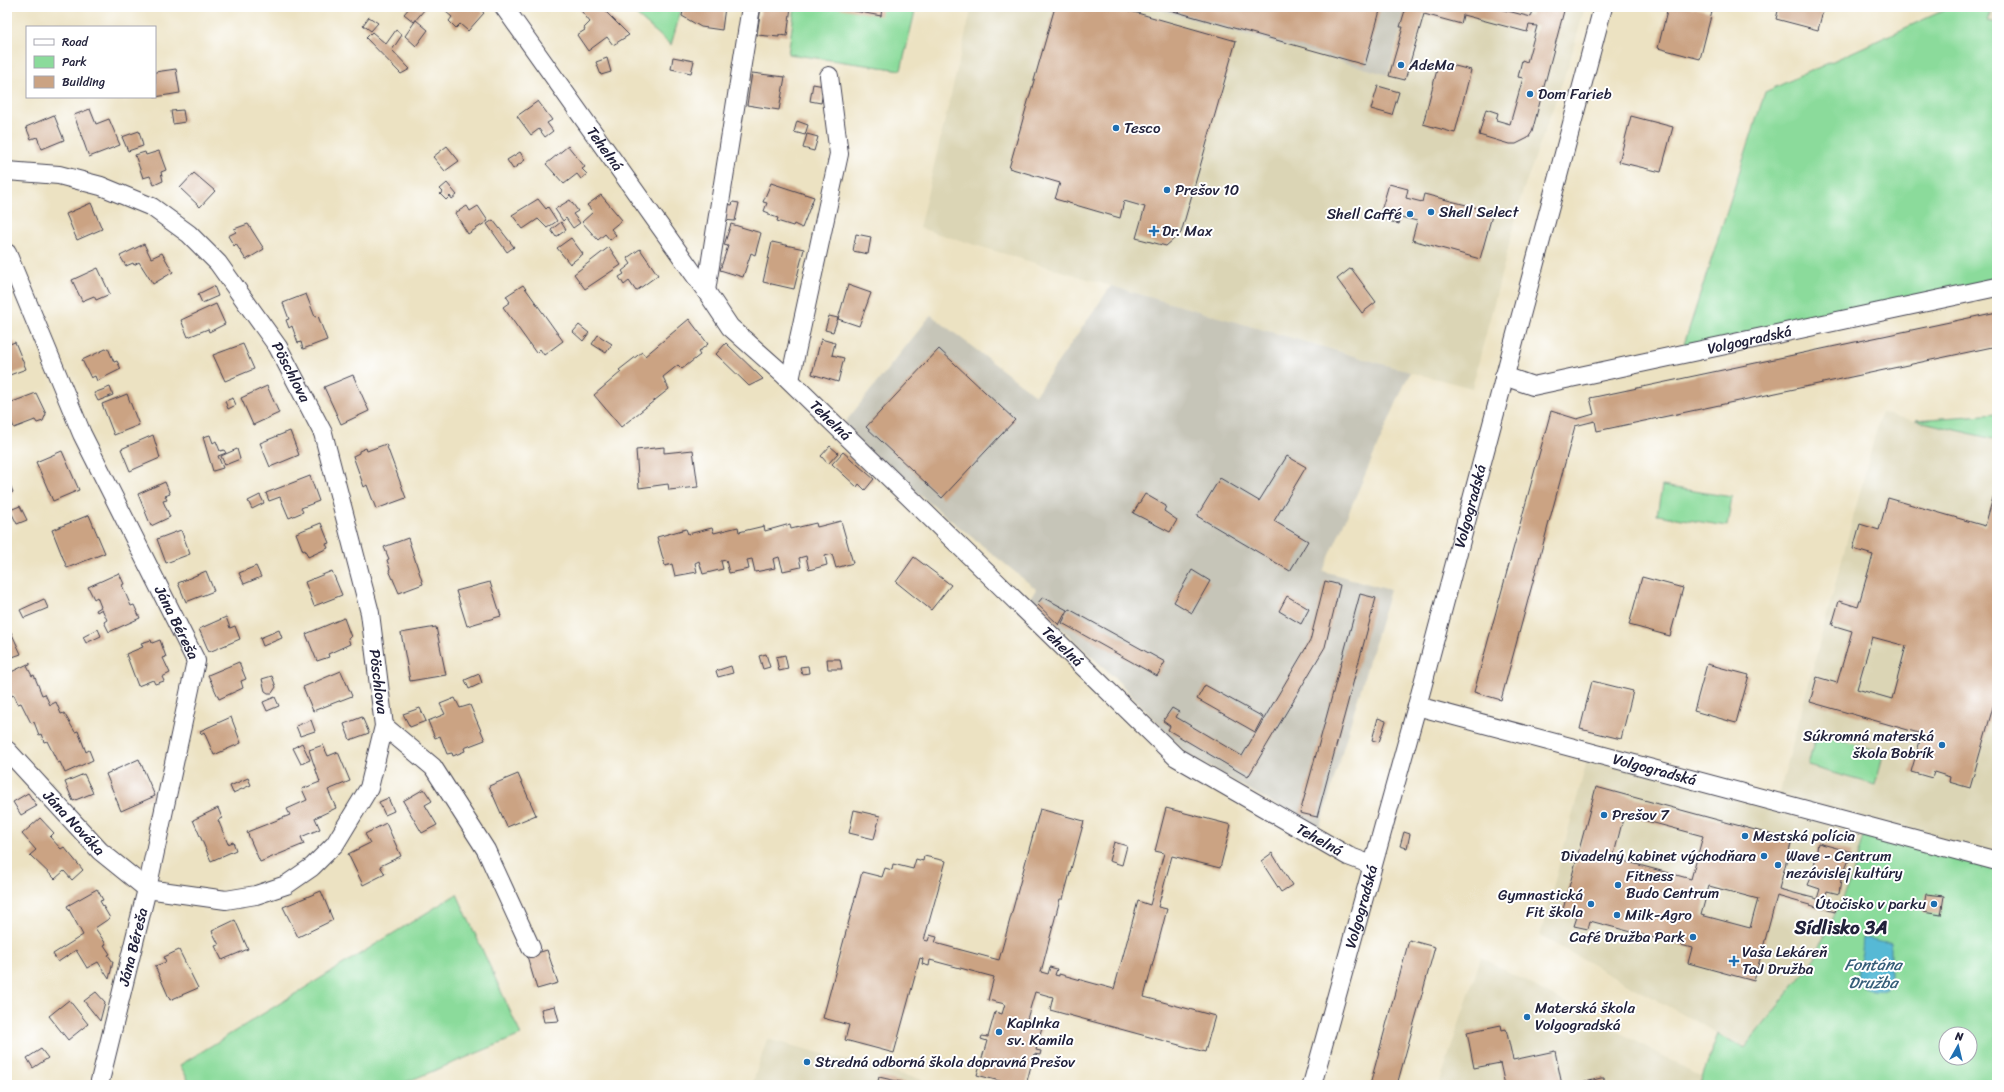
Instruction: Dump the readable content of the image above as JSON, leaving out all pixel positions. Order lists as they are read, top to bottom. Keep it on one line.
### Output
{"streets":{"street":["Tehelná","Volgogradská","Pöschlova","Jána Béreša","Jána Nováka"]},"crossings":[["Tehelná","Volgogradská"],["Pöschlova","Jána Béreša"],["Pöschlova","Jána Nováka"],["Jána Béreša","Jána Nováka"]],"districts":["Sídlisko 3A"],"water":["Fontána Družba"],"places":{"other":["AdeMa","Dom Farieb","Tesco","Prešov 10","Shell Select","Shell Caffé","Súkromná materská škola Bobrík","Prešov 7","Mestská polícia","Divadelný kabinet východňara","Wave - Centrum nezávislej kultúry","Fitness Budo Centrum","Gymnastická Fit škola","Útočisko v parku","Milk-Agro","Café Družba Park","Materská škola Volgogradská","Kaplnka sv. Kamila","Stredná odborná škola dopravná Prešov"],"health":["Dr. Max","Vaša Lekáreň TaJ Družba"]},"legend":["Road","Park","Building"],"north":"top"}
